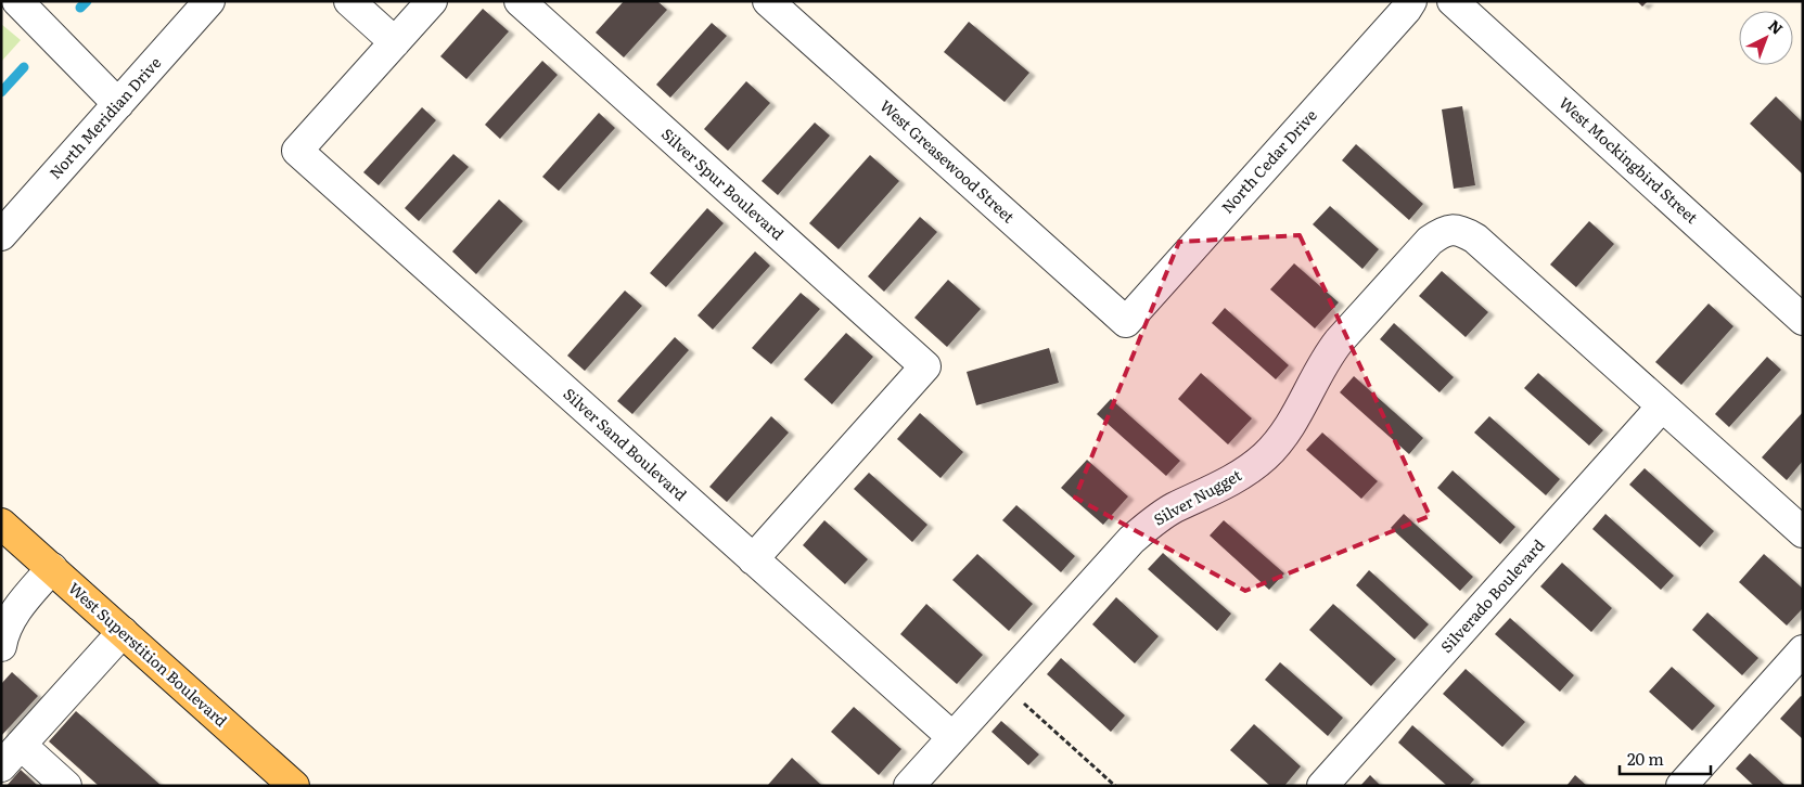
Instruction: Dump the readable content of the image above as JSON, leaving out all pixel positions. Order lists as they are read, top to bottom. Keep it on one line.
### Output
{"streets":{"main road":["West Superstition Boulevard"],"street":["North Meridian Drive","West Mockingbird Street","West Greasewood Street","North Cedar Drive","Silver Spur Boulevard","Silver Sand Boulevard","Silver Nugget","Silverado Boulevard"]},"crossings":[["West Greasewood Street","North Cedar Drive"],["Silver Spur Boulevard","Silver Sand Boulevard"],["Silver Sand Boulevard","Silver Nugget"],["Silver Nugget","Silverado Boulevard"]],"scale_bar":"20 m","north":"top right"}
